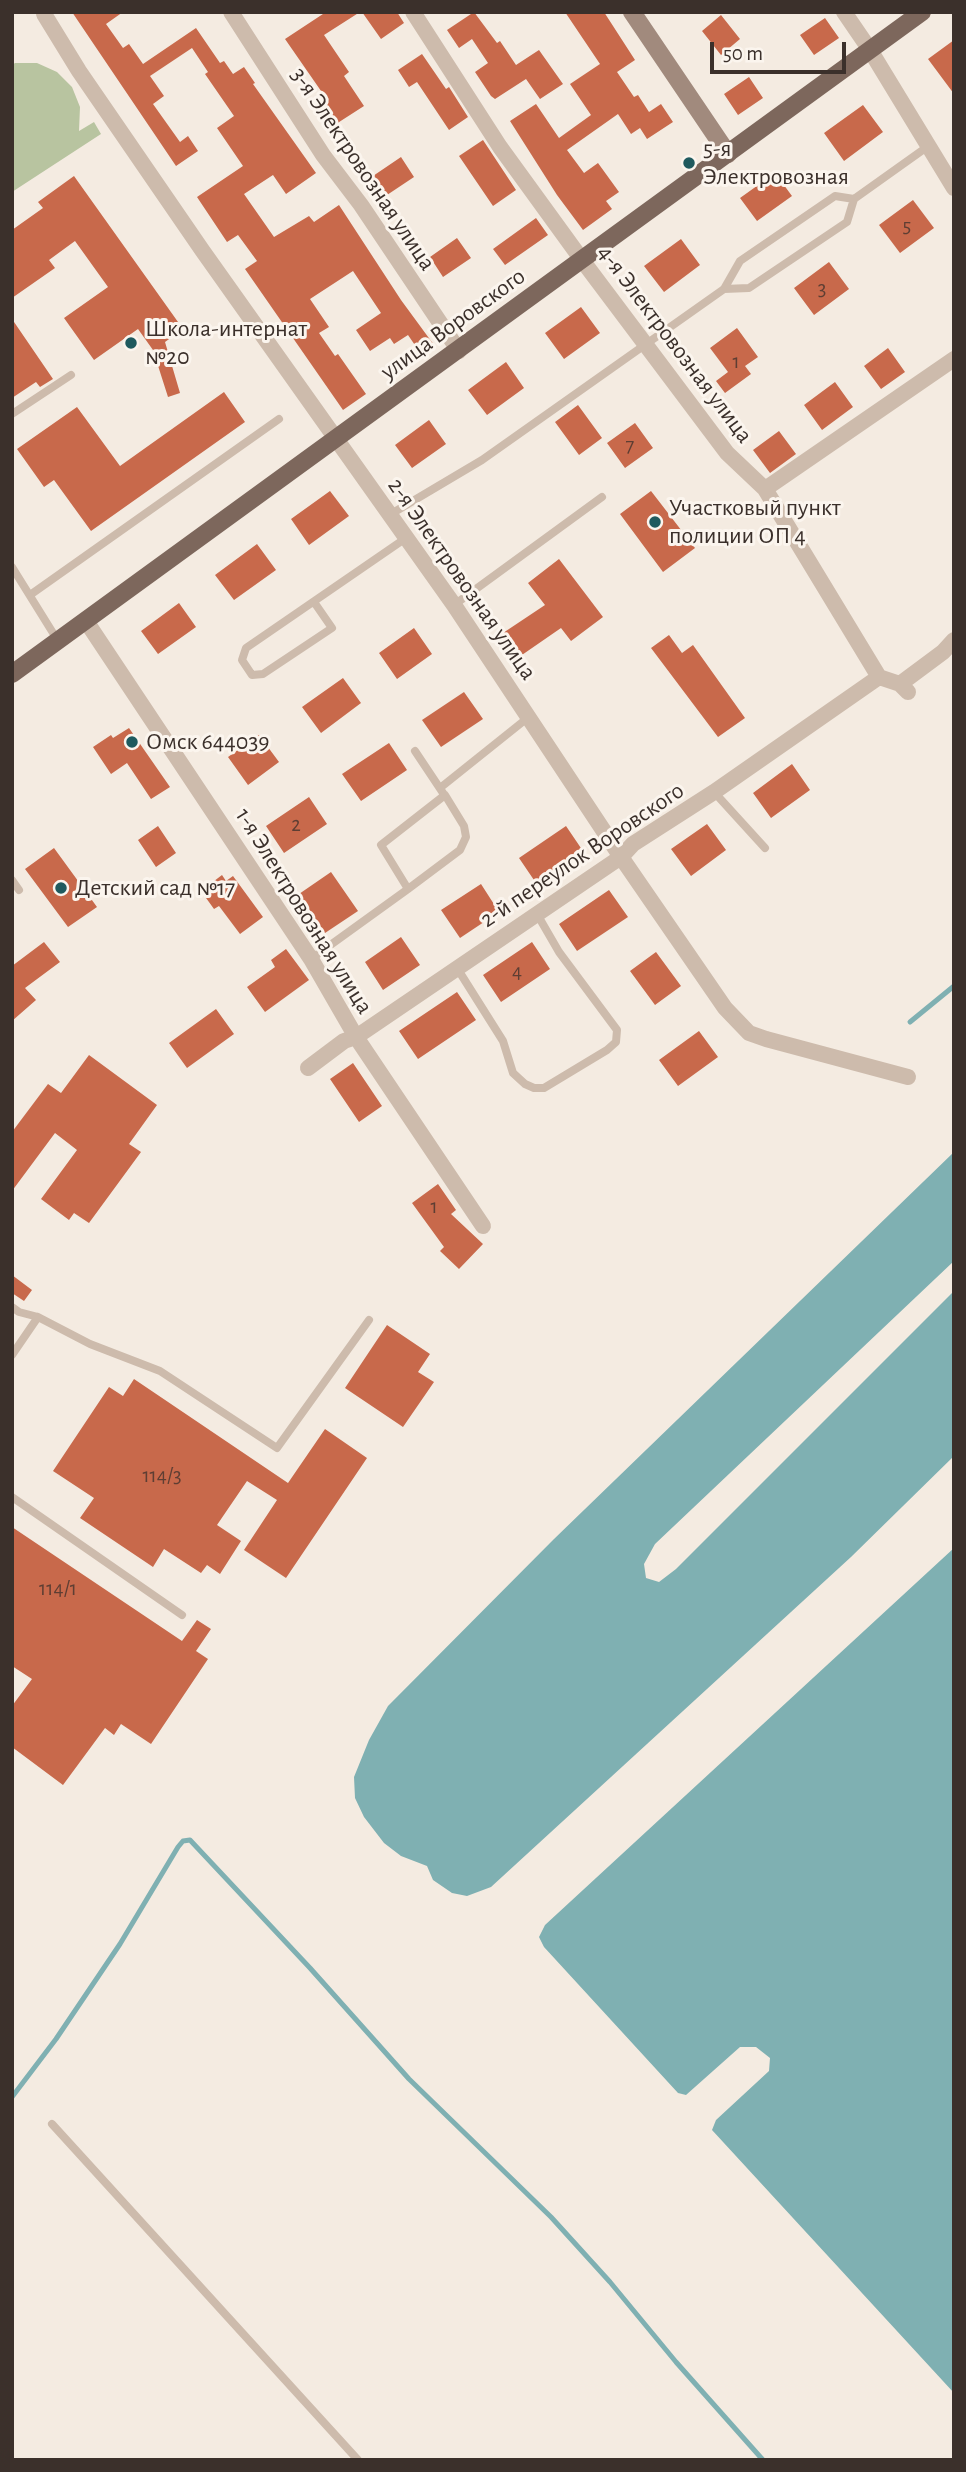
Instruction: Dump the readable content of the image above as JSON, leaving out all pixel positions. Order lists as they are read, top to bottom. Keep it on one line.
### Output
{"streets":{"main road":["улица Воровского"],"street":["3-я Электровозная улица","4-я Электровозная улица","2-я Электровозная улица","2-й переулок Воровского","1-я Электровозная улица"]},"crossings":[["3-я Электровозная улица","улица Воровского"],["улица Воровского","4-я Электровозная улица"],["улица Воровского","2-я Электровозная улица"],["улица Воровского","1-я Электровозная улица"],["4-я Электровозная улица","2-й переулок Воровского"],["2-я Электровозная улица","2-й переулок Воровского"],["2-й переулок Воровского","1-я Электровозная улица"]],"places":["5-я Электровозная","Школа-интернат №20","Участковый пункт полиции ОП 4","Омск 644039","Детский сад №17"],"house_numbers":["5","3","1","7","2","4","1","114/3","114/1"],"scale_bar":"50 m"}
